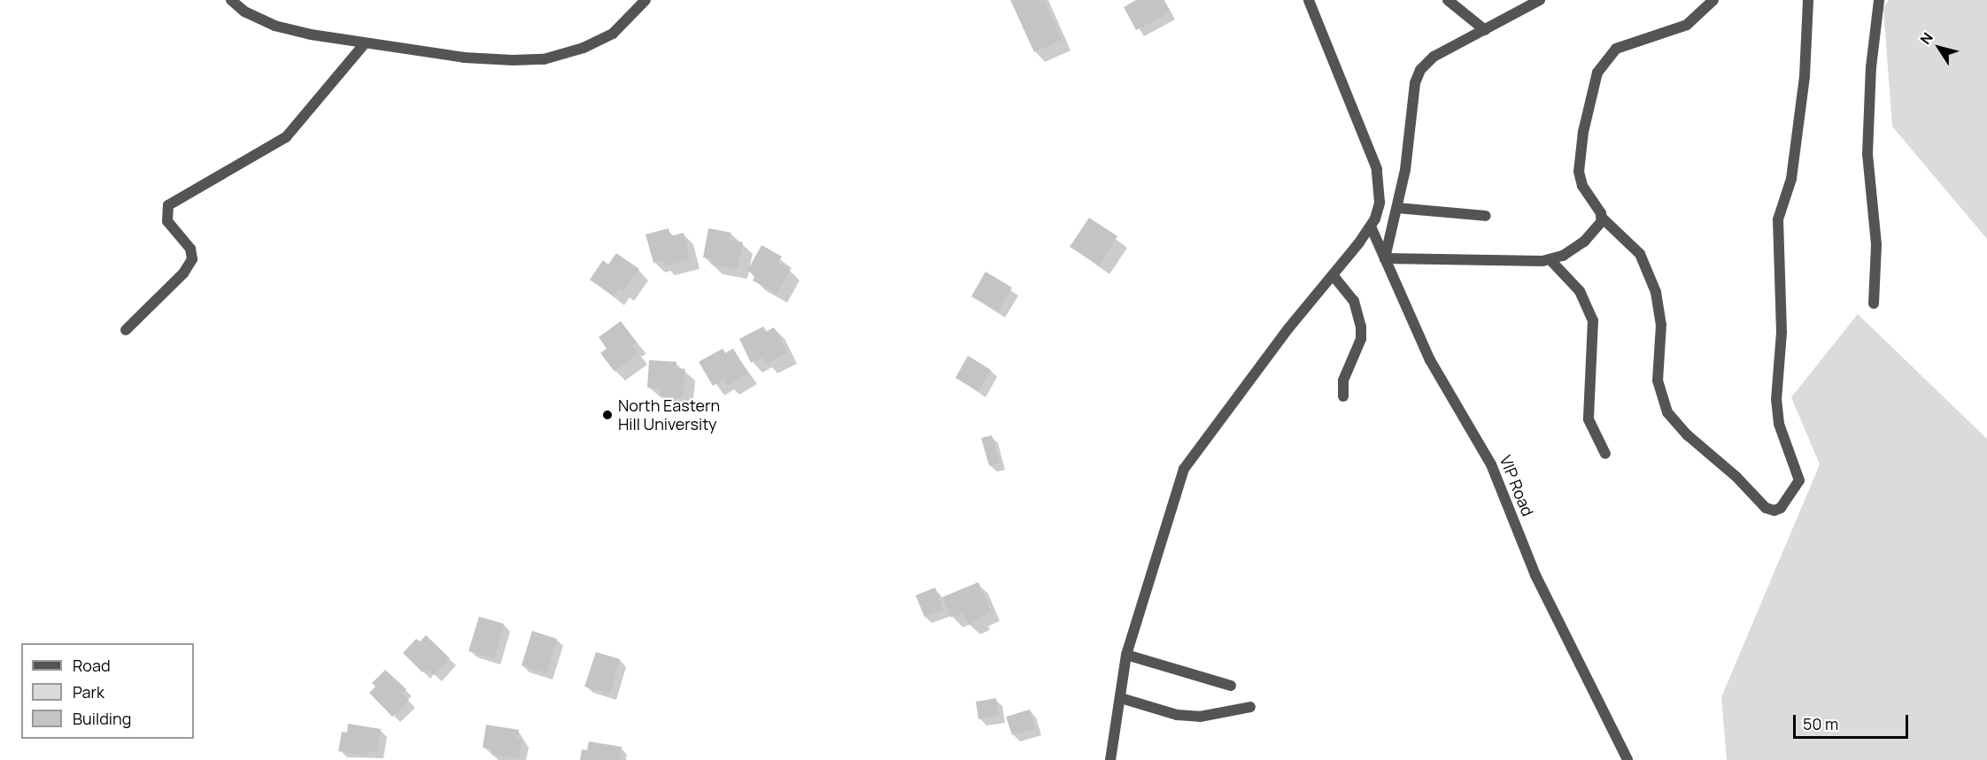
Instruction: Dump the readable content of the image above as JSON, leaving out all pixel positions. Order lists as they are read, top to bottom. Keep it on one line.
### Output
{"streets":{"street":["VIP Road"]},"places":["North Eastern Hill University"],"legend":["Road","Park","Building"],"scale_bar":"50 m","north":"top left"}
